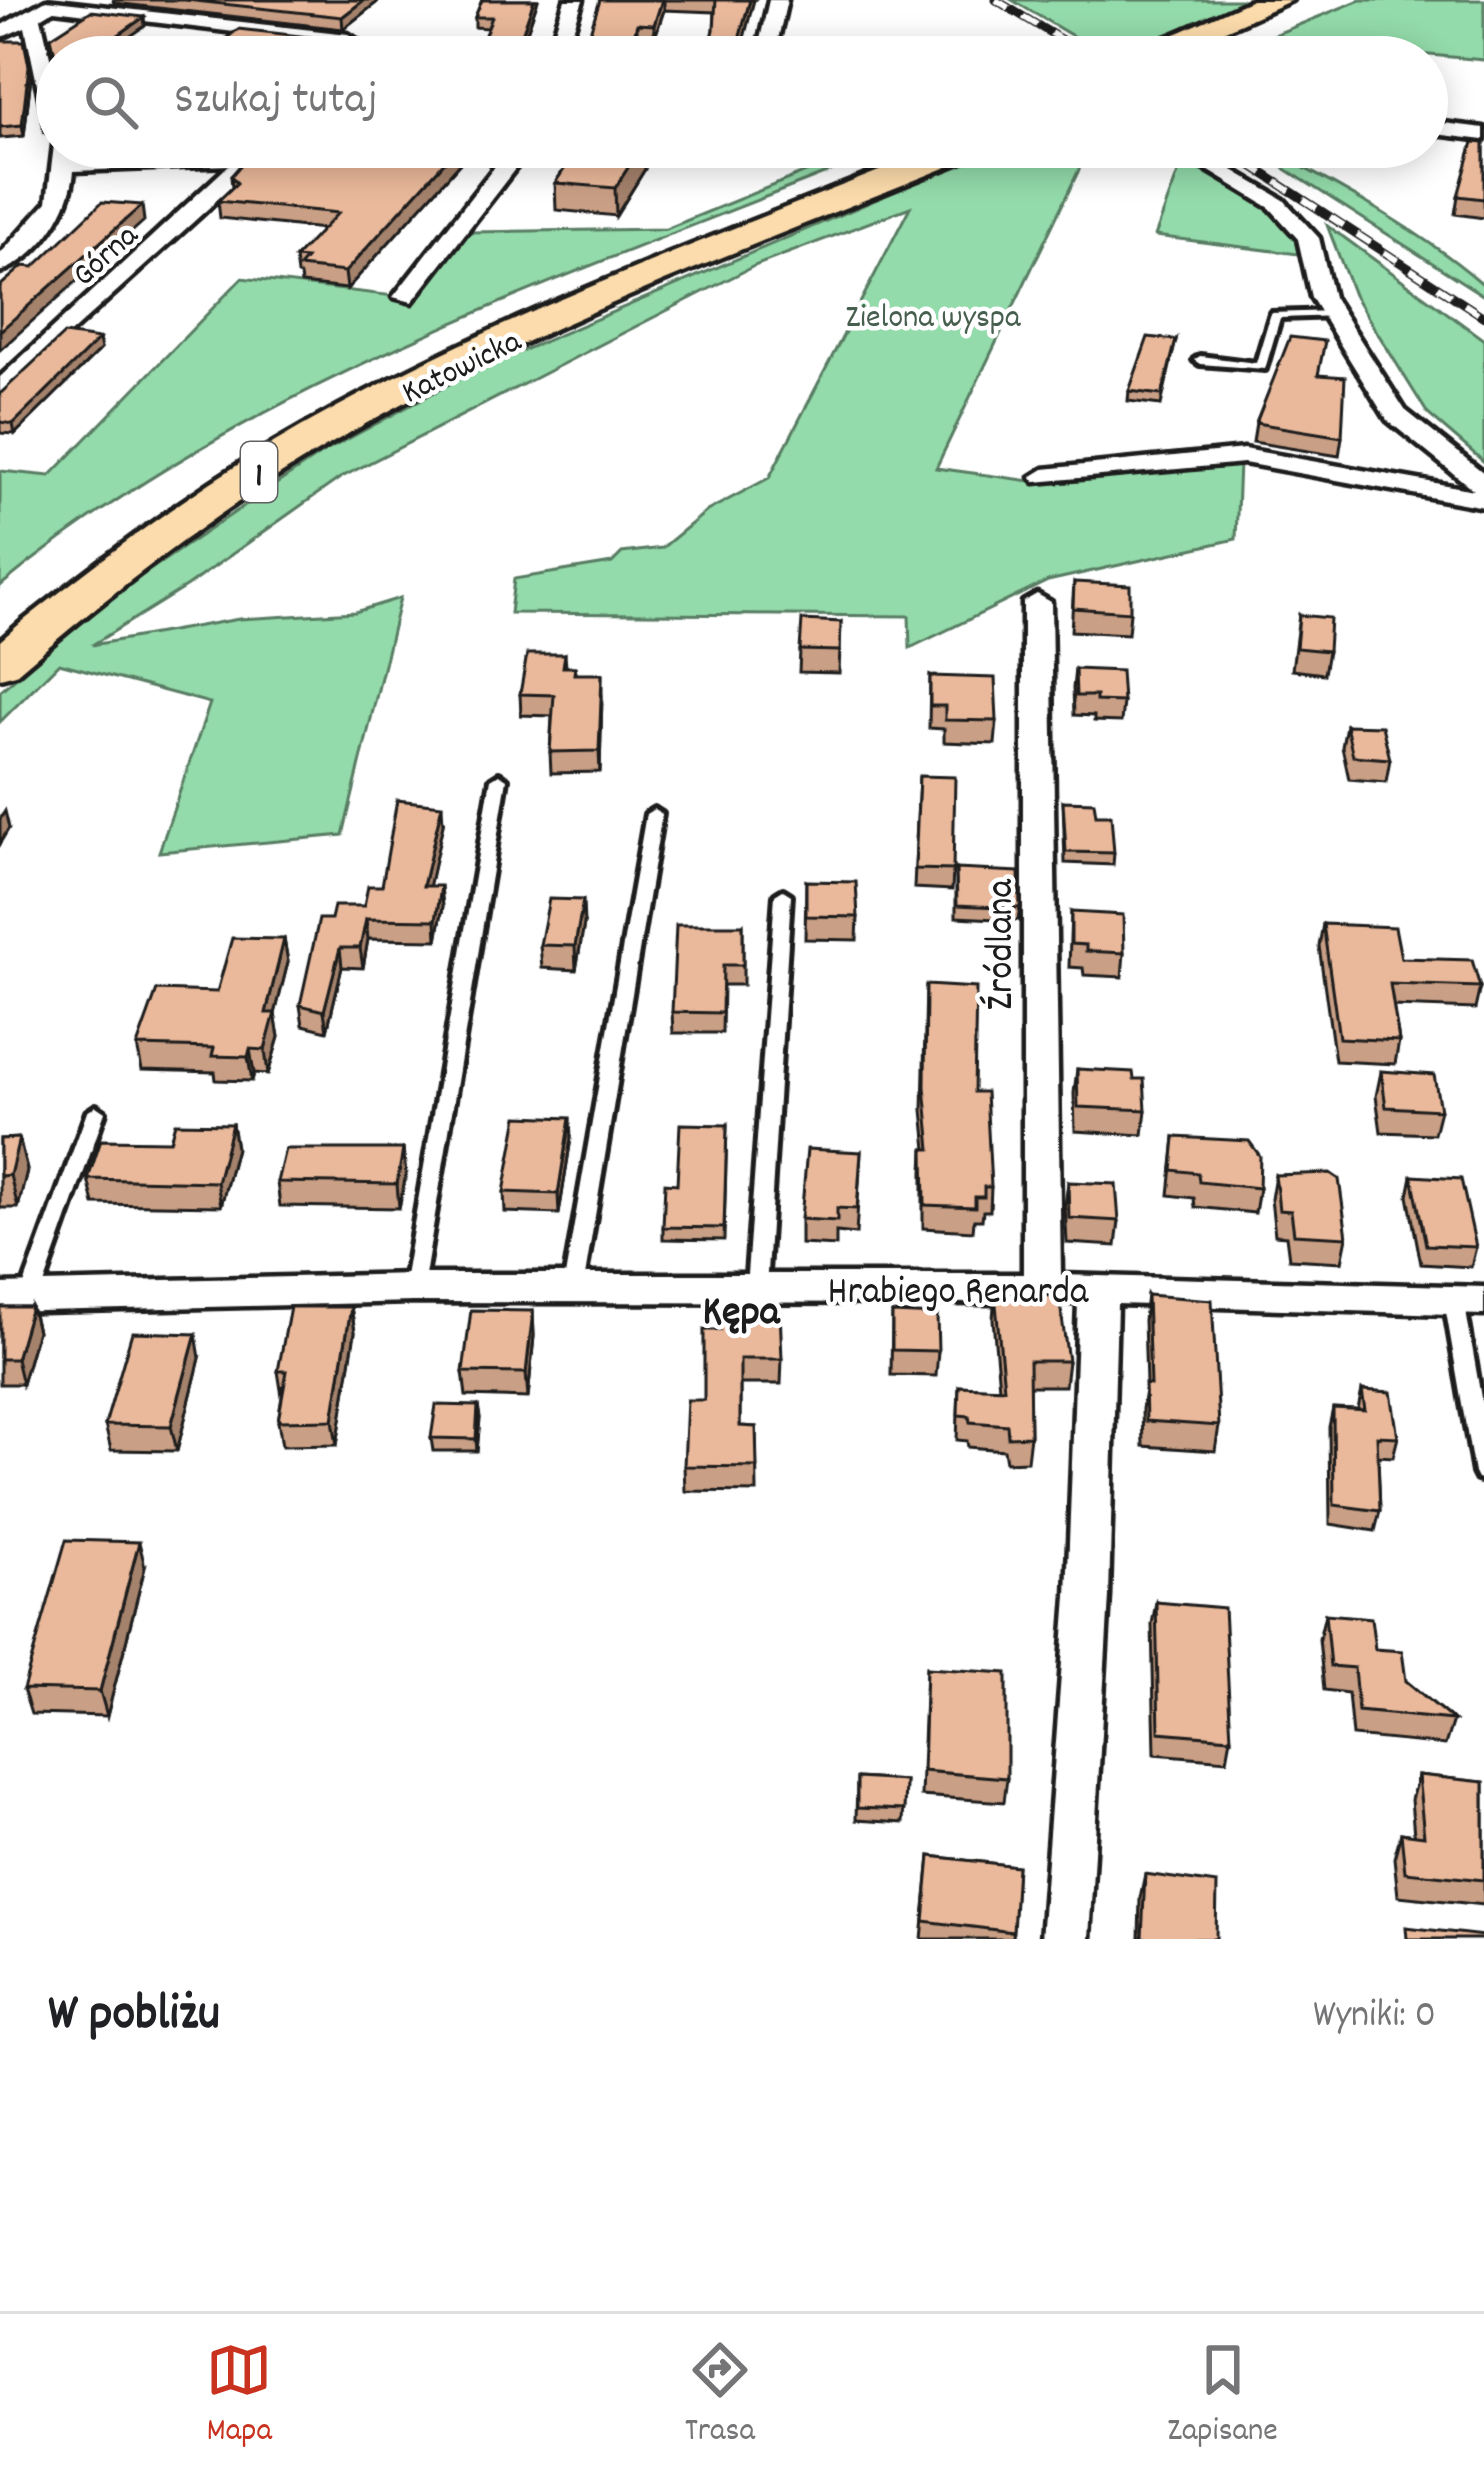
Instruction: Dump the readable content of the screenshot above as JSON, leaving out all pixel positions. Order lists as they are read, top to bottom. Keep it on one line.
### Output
{"streets":{"main road":["Katowicka","1"],"street":["Górna","Źródlana","Hrabiego Renarda"]},"crossings":[["Źródlana","Hrabiego Renarda"]],"districts":["Kępa"],"parks":["Zielona wyspa"],"page":{"search":"Szukaj tutaj","heading":["W pobliżu","Wyniki: 0"],"nav":["Mapa","Trasa","Zapisane"]}}
